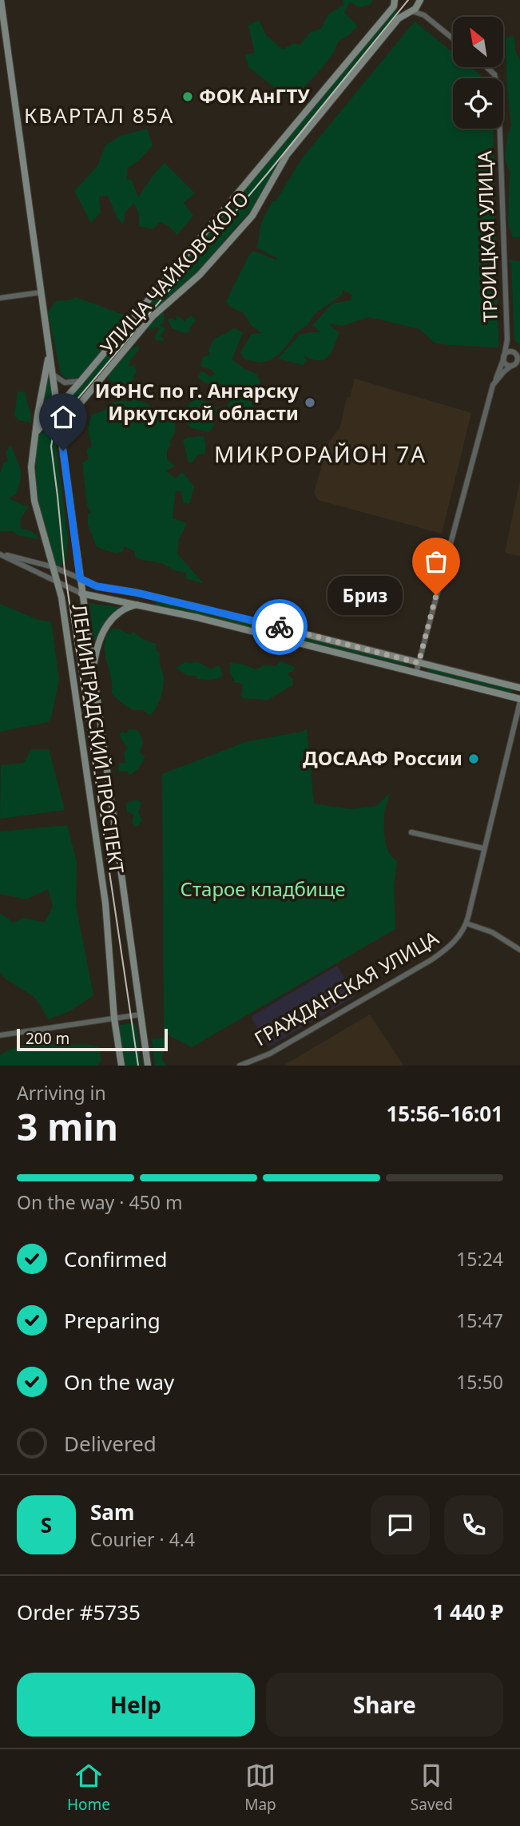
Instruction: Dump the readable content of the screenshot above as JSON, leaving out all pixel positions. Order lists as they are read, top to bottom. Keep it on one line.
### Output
{"streets":{"main road":["УЛИЦА ЧАЙКОВСКОГО","ЛЕНИНГРАДСКИЙ ПРОСПЕКТ"],"street":["ТРОИЦКАЯ УЛИЦА","ГРАЖДАНСКАЯ УЛИЦА"]},"crossings":[["УЛИЦА ЧАЙКОВСКОГО","ЛЕНИНГРАДСКИЙ ПРОСПЕКТ"]],"districts":["КВАРТАЛ 85А","МИКРОРАЙОН 7А"],"parks":["Старое кладбище"],"places":["ФОК АнГТУ","ИФНС по г. Ангарску Иркутской области","Бриз","ДОСААФ России"],"scale_bar":"200 m","north":"top left","page":{"bubble":"Бриз","scale":"200 m","heading":["3 min","Arriving in","15:56–16:01"],"panel":["Sam","Courier · 4.4","Order #5735","1 440 ₽"],"bar":"On the way · 450 m","list":[["Confirmed","15:24"],["Preparing","15:47"],["On the way","15:50"],"Delivered"],"round":"S","buttons":["Help","Share"],"tabs":["Home","Map","Saved"]}}
